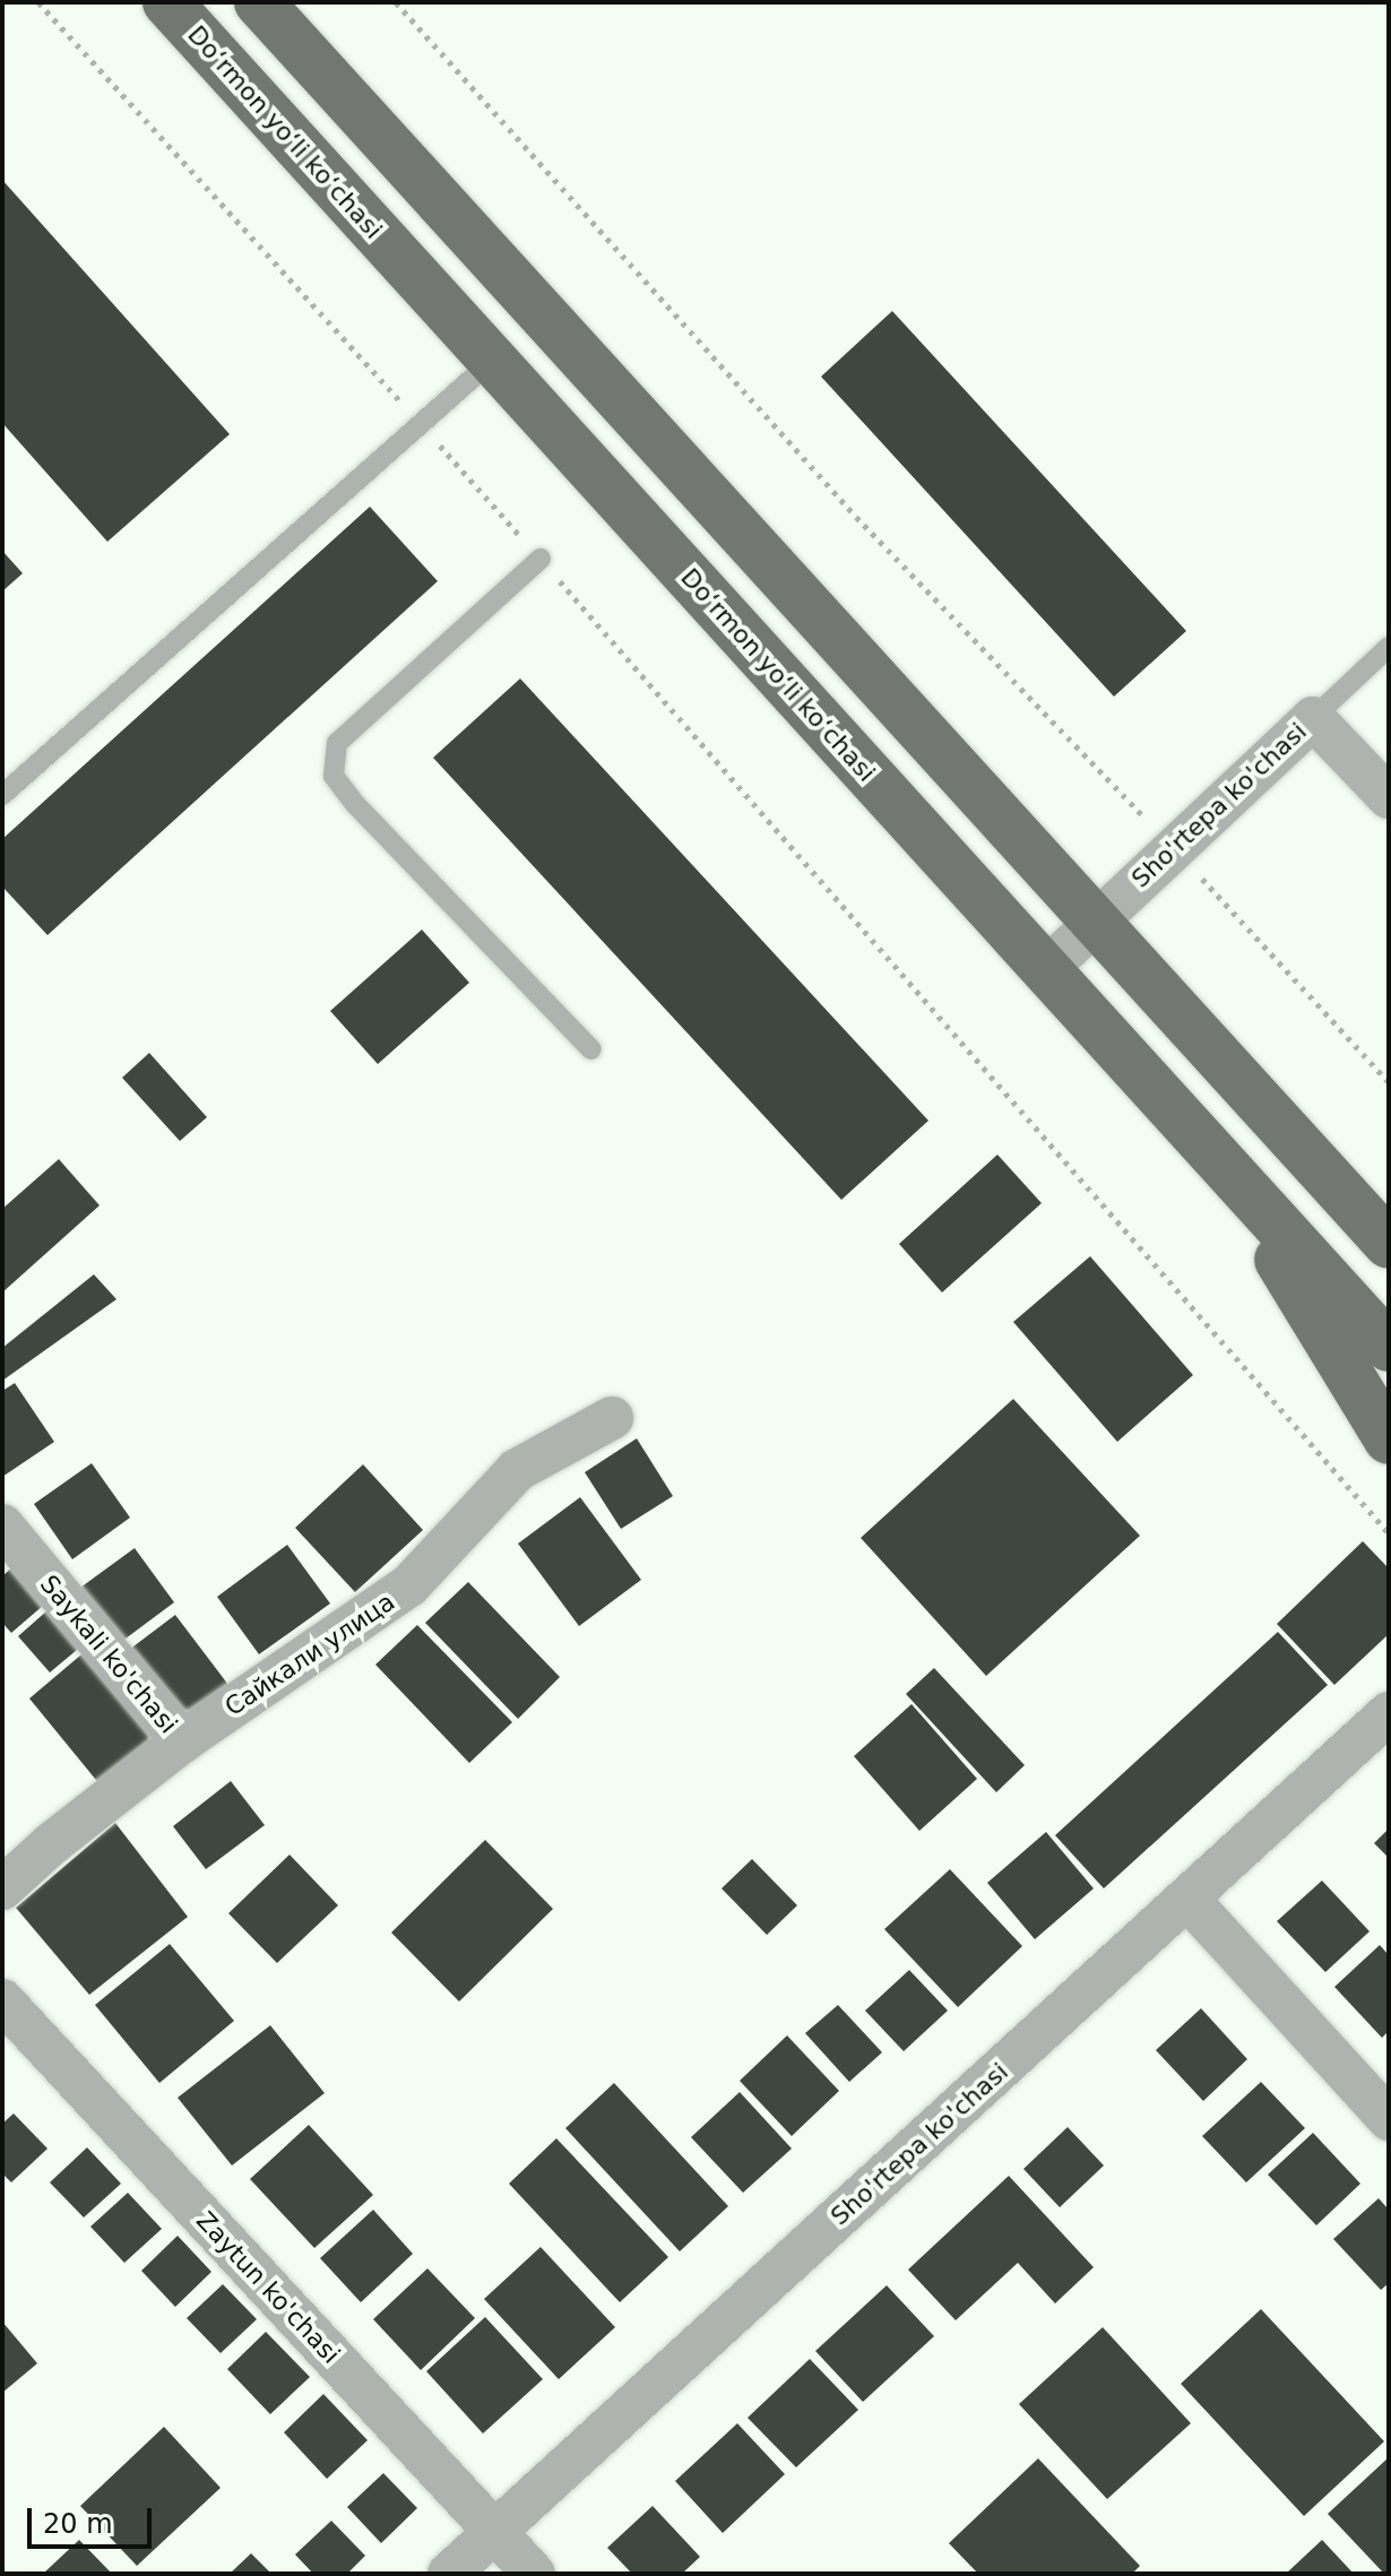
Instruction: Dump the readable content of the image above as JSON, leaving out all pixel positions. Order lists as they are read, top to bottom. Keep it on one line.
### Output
{"streets":{"main road":["Do‘rmon yo‘li ko‘chasi"],"street":["Sho'rtepa ko'chasi","Saykali ko'chasi","Сайкали улица","Zaytun ko'chasi"]},"crossings":[["Do‘rmon yo‘li ko‘chasi","Sho'rtepa ko'chasi"],["Sho'rtepa ko'chasi","Zaytun ko'chasi"],["Saykali ko'chasi","Сайкали улица"]],"scale_bar":"20 m"}
